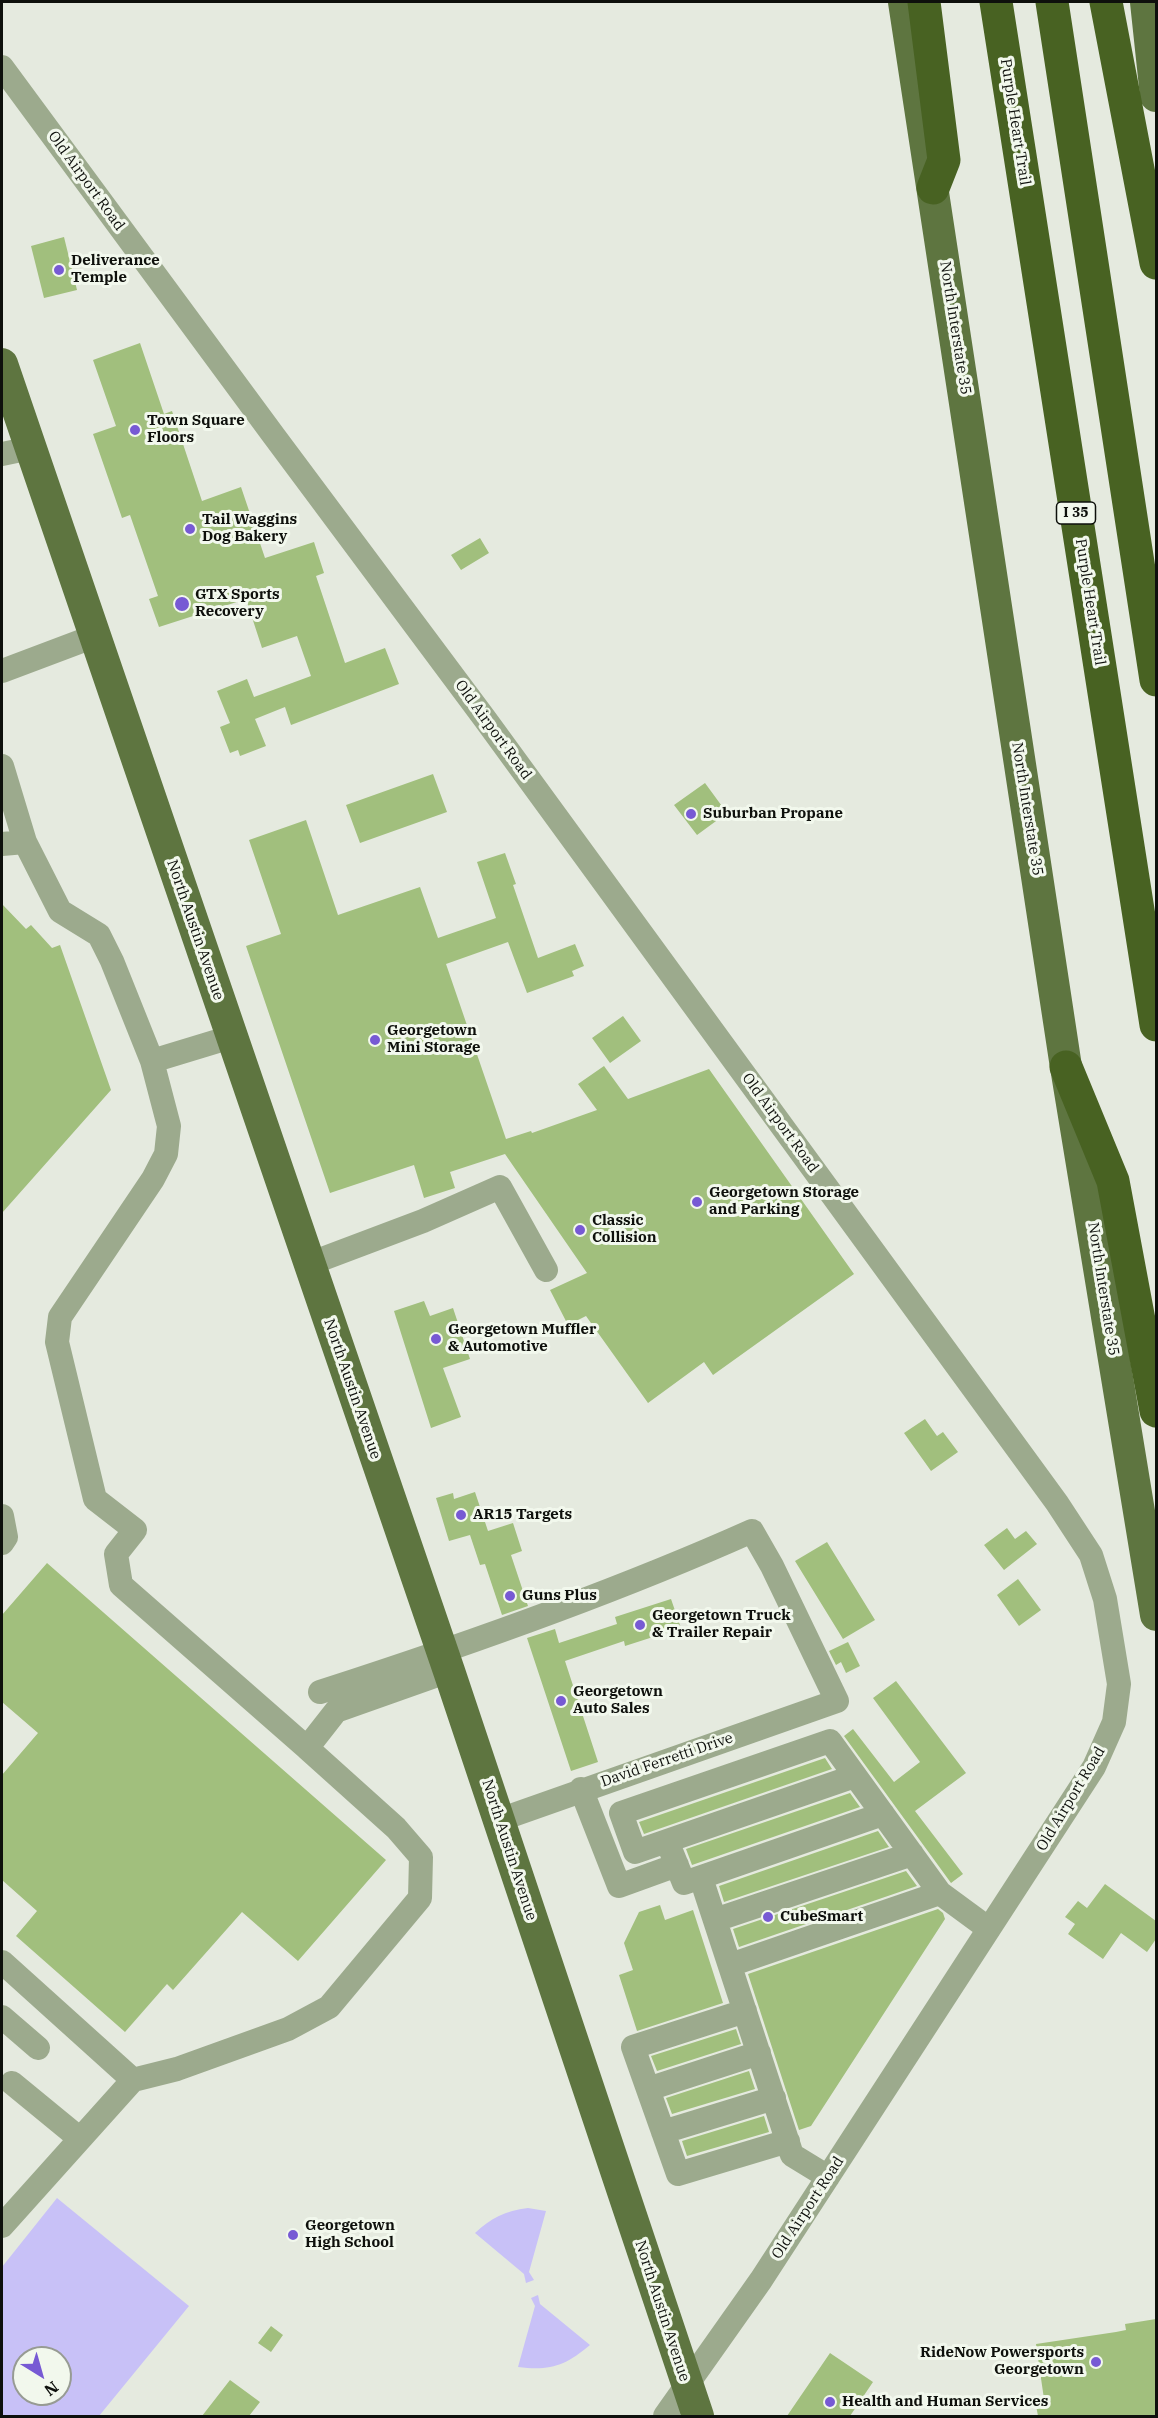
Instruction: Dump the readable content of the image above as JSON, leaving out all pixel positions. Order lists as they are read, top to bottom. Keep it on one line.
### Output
{"streets":{"highway":["Purple Heart Trail","I 35"],"main road":["North Interstate 35","North Austin Avenue"],"street":["Old Airport Road","David Ferretti Drive"]},"crossings":[["Old Airport Road","North Austin Avenue"],["North Austin Avenue","David Ferretti Drive"]],"places":["Deliverance Temple","Town Square Floors","Tail Waggins Dog Bakery","GTX Sports Recovery","Suburban Propane","Georgetown Mini Storage","Georgetown Storage and Parking","Classic Collision","Georgetown Muffler & Automotive","AR15 Targets","Guns Plus","Georgetown Truck & Trailer Repair","Georgetown Auto Sales","CubeSmart","Georgetown High School","RideNow Powersports Georgetown","Health and Human Services"],"north":"bottom right"}
